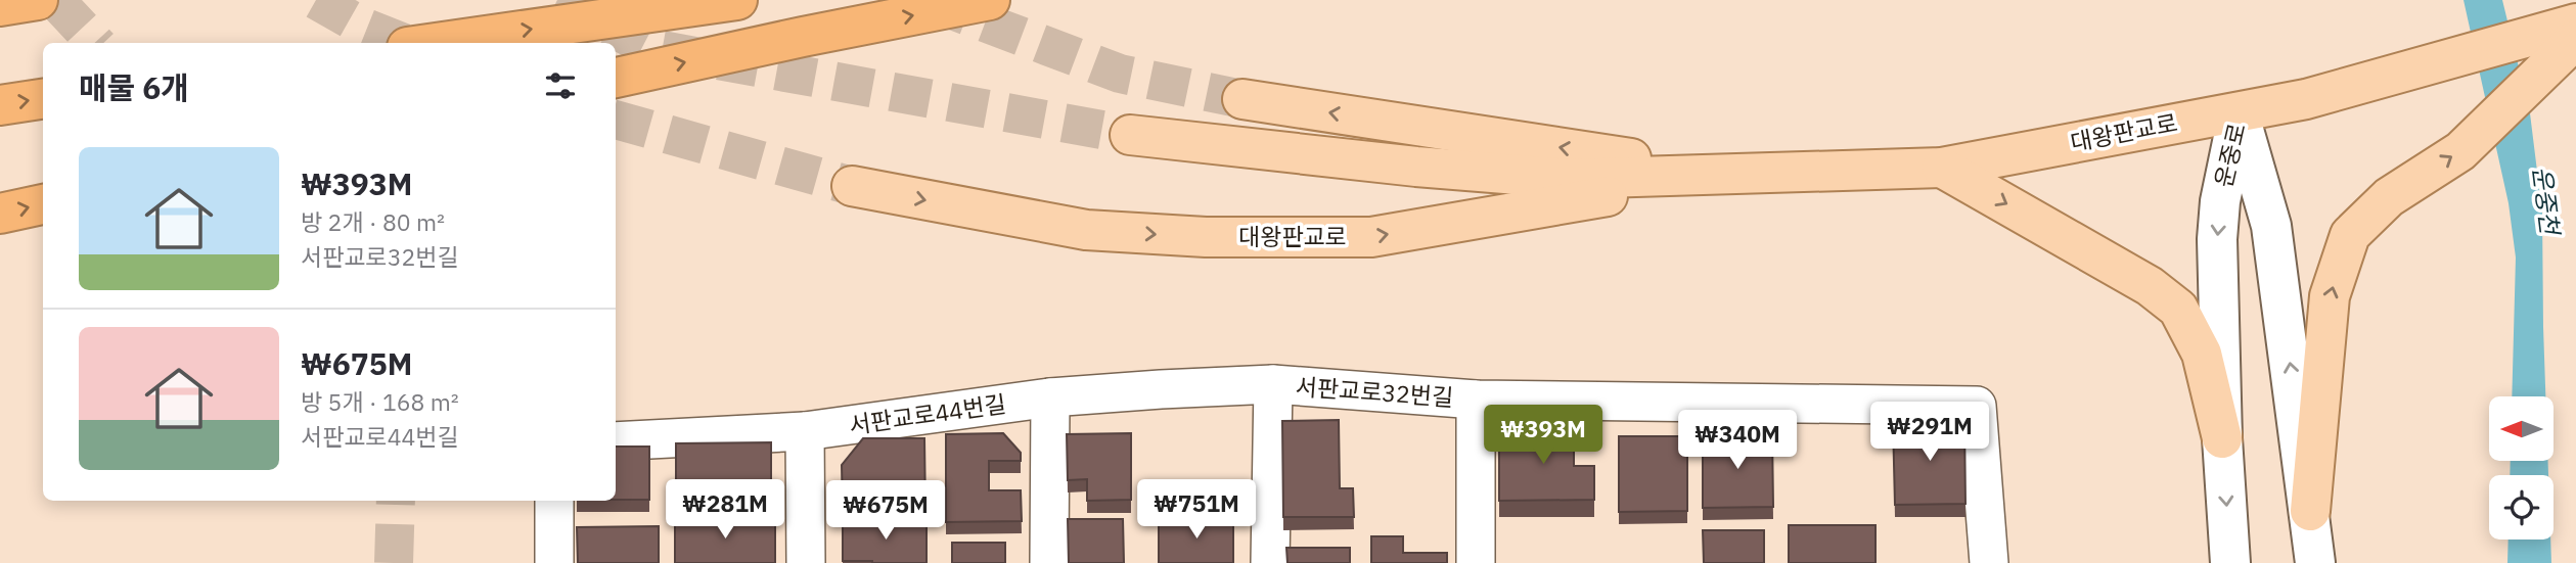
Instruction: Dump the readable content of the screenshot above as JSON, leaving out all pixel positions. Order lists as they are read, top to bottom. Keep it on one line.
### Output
{"streets":{"main road":["대왕판교로","운중로"],"street":["서판교로32번길","서판교로44번길"]},"crossings":[["대왕판교로","운중로"],["서판교로32번길","서판교로44번길"]],"water":["운중천"],"north":"left","page":{"heading":"매물 6개","list":[{"name":"₩393M","note":"방 2개 · 80 m² · 서판교로32번길"},{"name":"₩675M","note":"방 5개 · 168 m² · 서판교로44번길"}],"price":["₩291M","₩393M","₩340M","₩281M","₩751M","₩675M"]}}
